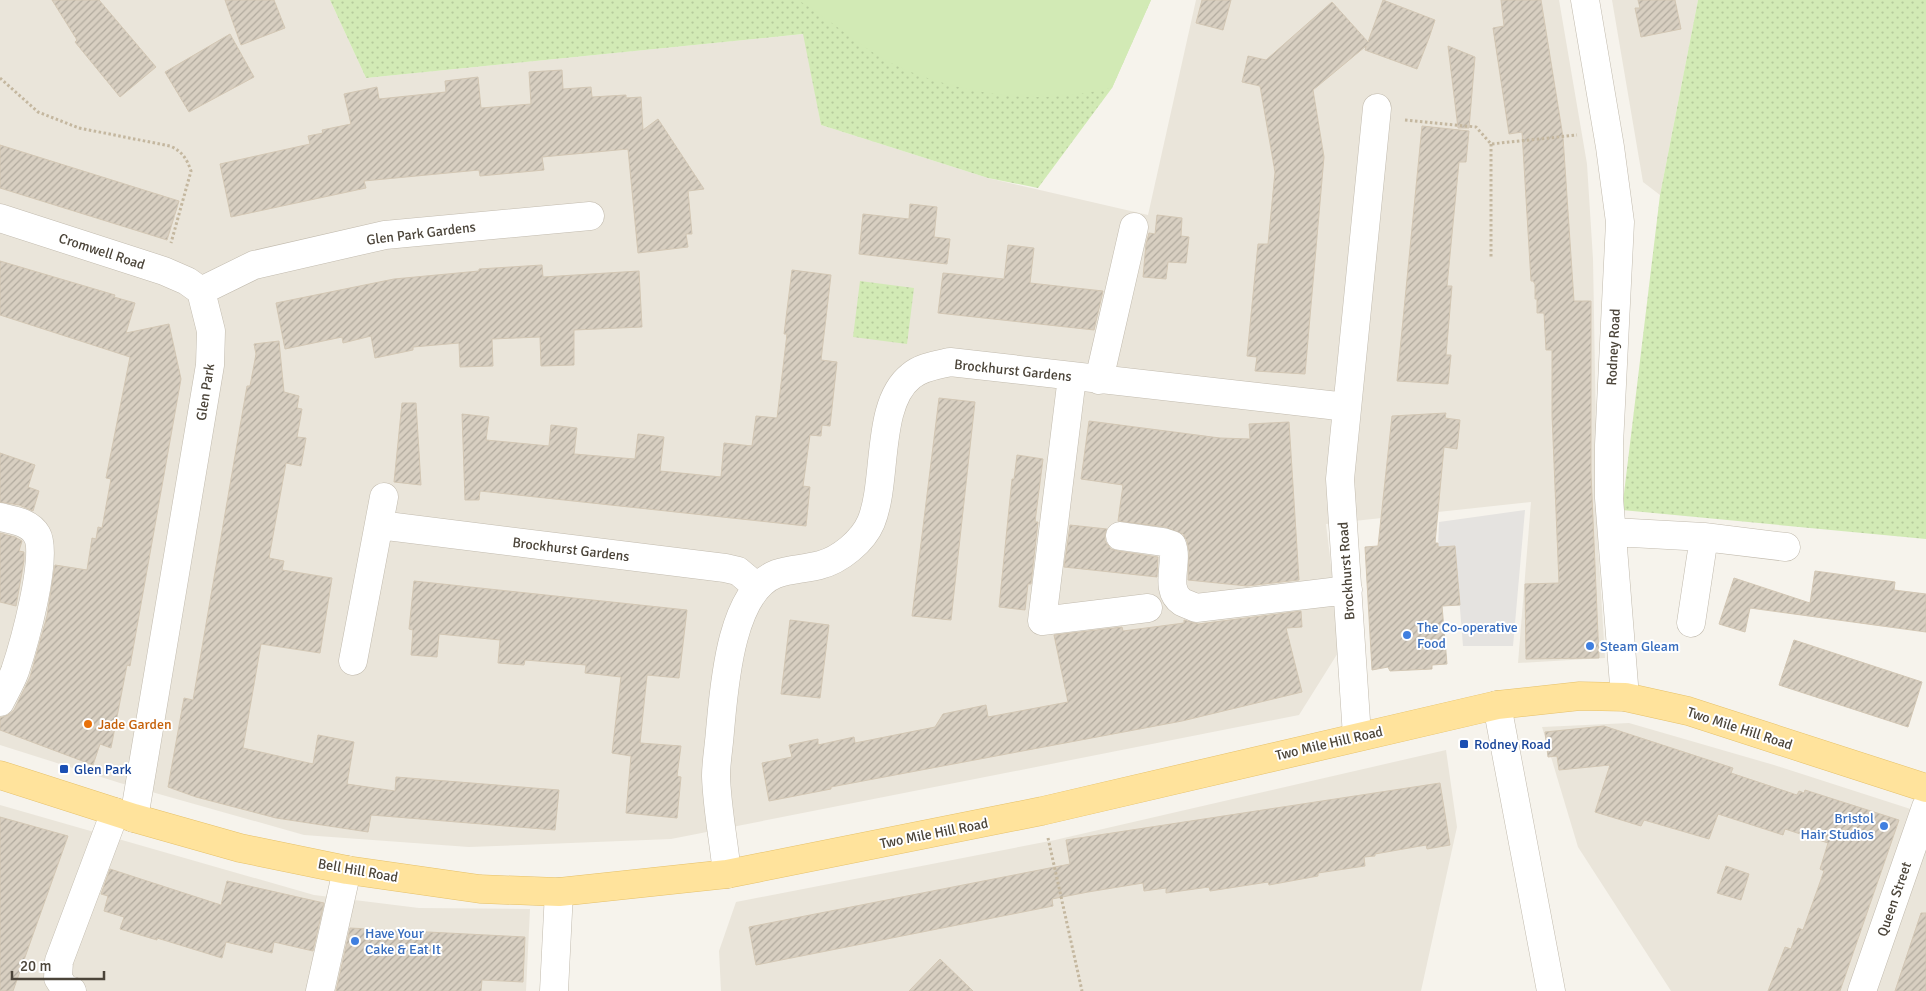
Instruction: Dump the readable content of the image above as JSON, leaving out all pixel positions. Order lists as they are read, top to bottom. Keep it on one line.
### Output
{"streets":{"main road":["Two Mile Hill Road","Bell Hill Road"],"street":["Glen Park Gardens","Cromwell Road","Rodney Road","Brockhurst Gardens","Glen Park","Brockhurst Road","Queen Street"]},"crossings":[["Glen Park Gardens","Cromwell Road"],["Glen Park Gardens","Glen Park"],["Cromwell Road","Glen Park"],["Rodney Road","Two Mile Hill Road"],["Brockhurst Gardens","Brockhurst Road"],["Brockhurst Gardens","Two Mile Hill Road"],["Brockhurst Gardens","Bell Hill Road"],["Glen Park","Bell Hill Road"],["Brockhurst Road","Two Mile Hill Road"],["Two Mile Hill Road","Bell Hill Road"]],"places":{"other":["The Co-operative Food","Steam Gleam","Jade Garden","Bristol Hair Studios","Have Your Cake & Eat It"],"transit":["Rodney Road","Glen Park"]},"scale_bar":"20 m"}
